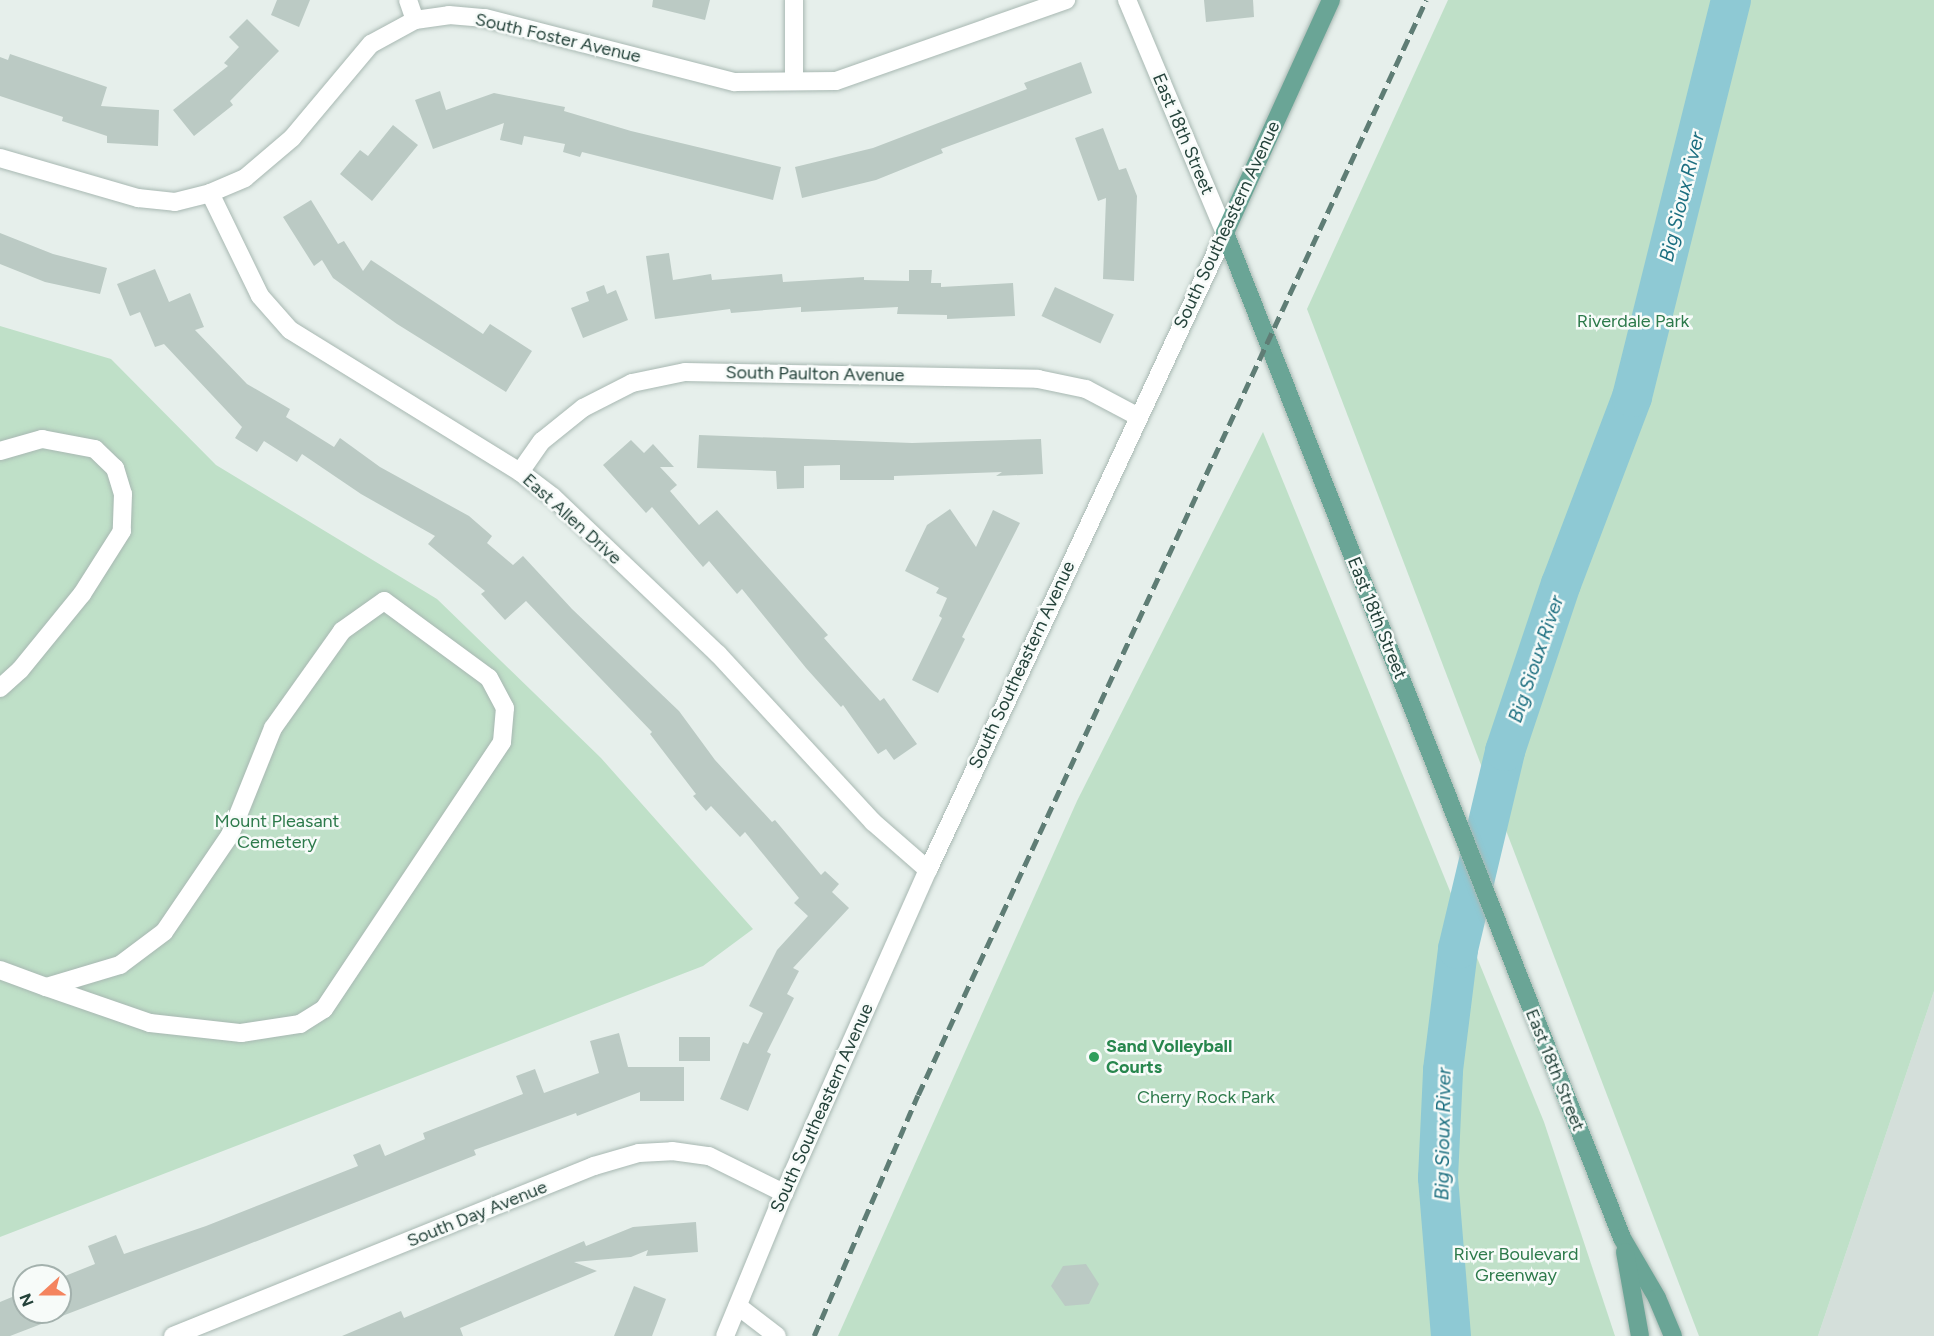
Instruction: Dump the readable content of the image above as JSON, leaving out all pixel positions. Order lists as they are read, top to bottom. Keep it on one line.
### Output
{"streets":{"main road":["East 18th Street","South Southeastern Avenue"],"street":["South Foster Avenue","South Paulton Avenue","East Allen Drive","South Day Avenue"]},"crossings":[["South Foster Avenue","East Allen Drive"],["East 18th Street","South Southeastern Avenue"],["South Southeastern Avenue","South Paulton Avenue"],["South Southeastern Avenue","East Allen Drive"],["South Southeastern Avenue","South Day Avenue"],["South Paulton Avenue","East Allen Drive"]],"water":["Big Sioux River"],"parks":["Riverdale Park","Mount Pleasant Cemetery","Cherry Rock Park","River Boulevard Greenway"],"places":["Sand Volleyball Courts"],"north":"left"}
